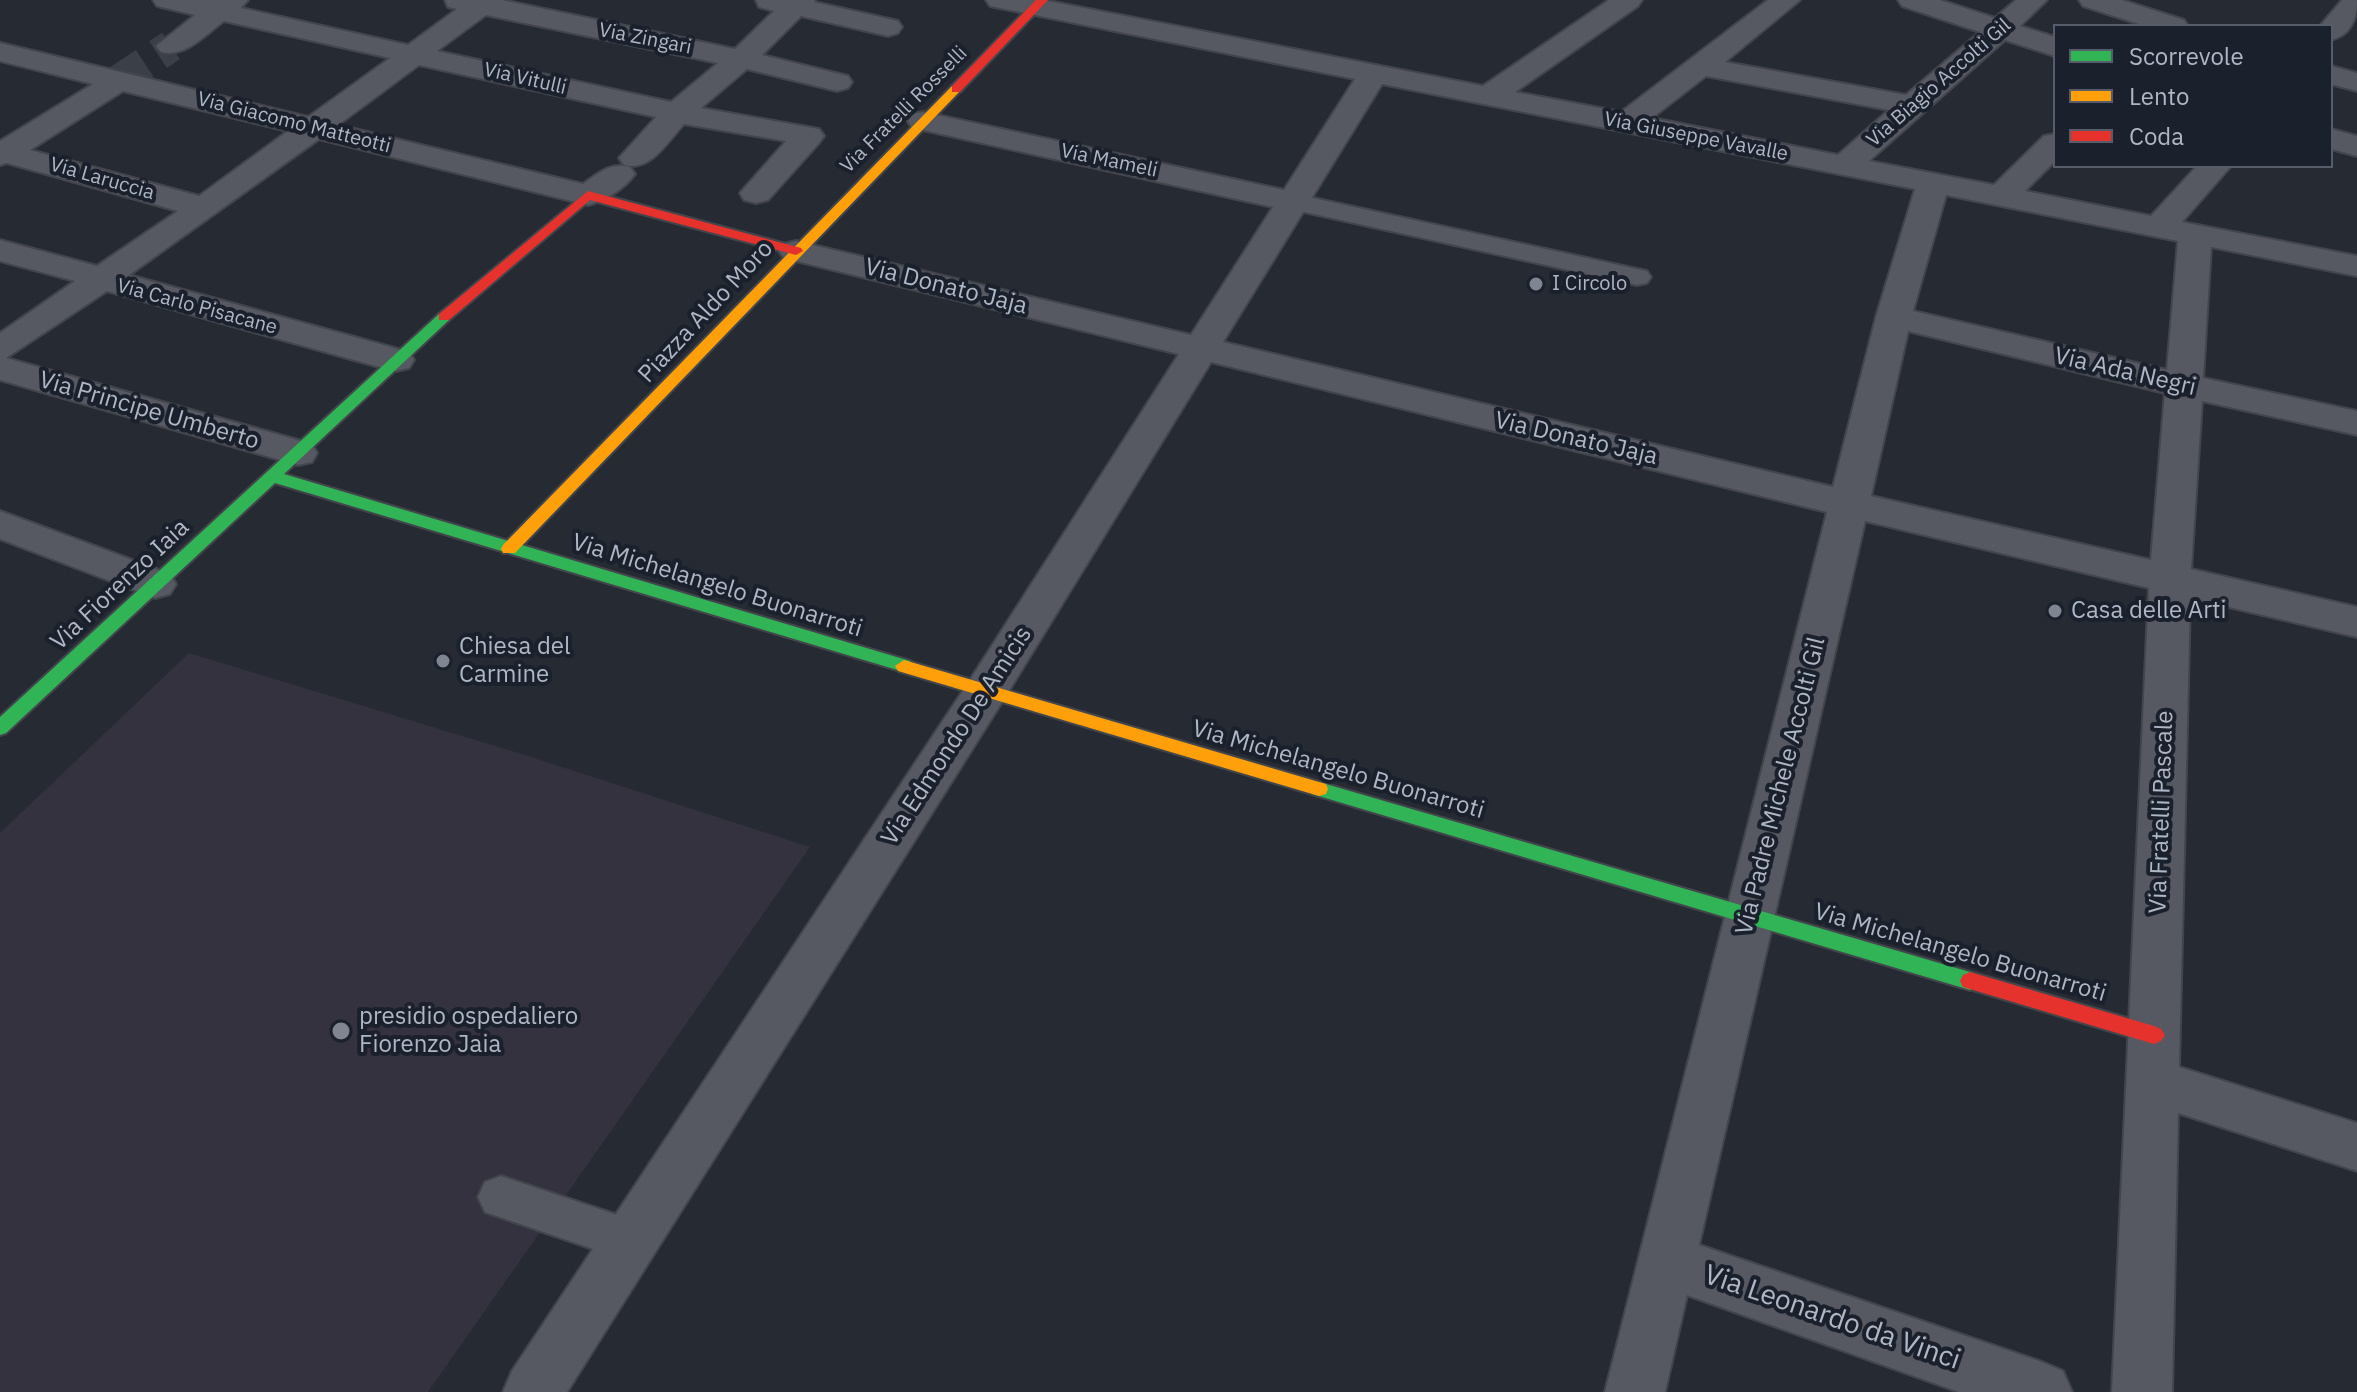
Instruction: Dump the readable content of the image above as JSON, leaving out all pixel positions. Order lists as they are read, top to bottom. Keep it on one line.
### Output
{"streets":{"street":["Via Zingari","Via Vitulli","Via Biagio Accolti Gil","Via Fratelli Rosselli","Via Giacomo Matteotti","Via Giuseppe Vavalle","Via Mameli","Via Laruccia","Via Donato Jaja","Via Carlo Pisacane","Piazza Aldo Moro","Via Ada Negri","Via Principe Umberto","Via Fiorenzo Iaia","Via Michelangelo Buonarroti","Via Edmondo De Amicis","Via Padre Michele Accolti Gil","Via Fratelli Pascale","Via Leonardo da Vinci"]},"crossings":[["Via Biagio Accolti Gil","Via Giuseppe Vavalle"],["Via Fratelli Rosselli","Via Giuseppe Vavalle"],["Via Fratelli Rosselli","Via Mameli"],["Via Fratelli Rosselli","Via Donato Jaja"],["Via Fratelli Rosselli","Piazza Aldo Moro"],["Via Giacomo Matteotti","Piazza Aldo Moro"],["Via Giuseppe Vavalle","Via Edmondo De Amicis"],["Via Giuseppe Vavalle","Via Padre Michele Accolti Gil"],["Via Giuseppe Vavalle","Via Fratelli Pascale"],["Via Mameli","Via Edmondo De Amicis"],["Via Donato Jaja","Piazza Aldo Moro"],["Via Donato Jaja","Via Edmondo De Amicis"],["Via Donato Jaja","Via Padre Michele Accolti Gil"],["Via Donato Jaja","Via Fratelli Pascale"],["Piazza Aldo Moro","Via Michelangelo Buonarroti"],["Via Ada Negri","Via Padre Michele Accolti Gil"],["Via Ada Negri","Via Fratelli Pascale"],["Via Principe Umberto","Via Fiorenzo Iaia"],["Via Michelangelo Buonarroti","Via Edmondo De Amicis"],["Via Michelangelo Buonarroti","Via Padre Michele Accolti Gil"],["Via Michelangelo Buonarroti","Via Fratelli Pascale"],["Via Padre Michele Accolti Gil","Via Leonardo da Vinci"]],"places":["I Circolo","Casa delle Arti","Chiesa del Carmine","presidio ospedaliero Fiorenzo Jaia"],"legend":["Scorrevole","Lento","Coda"]}
